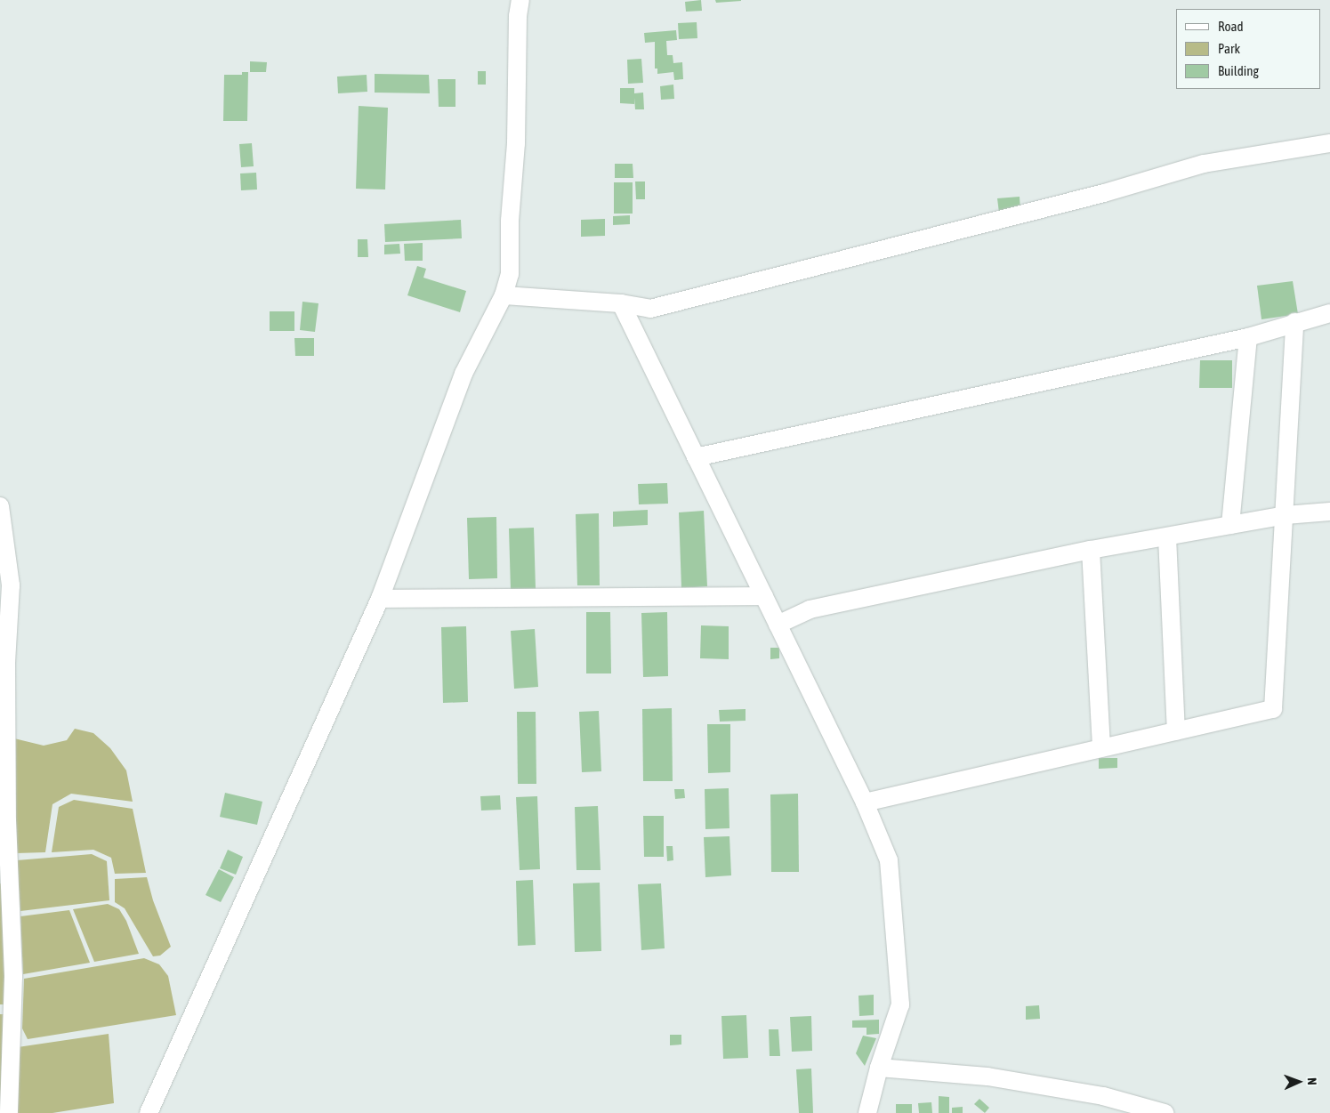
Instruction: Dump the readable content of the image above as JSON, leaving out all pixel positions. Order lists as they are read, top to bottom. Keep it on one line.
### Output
{"legend":["Road","Park","Building"],"north":"right"}
